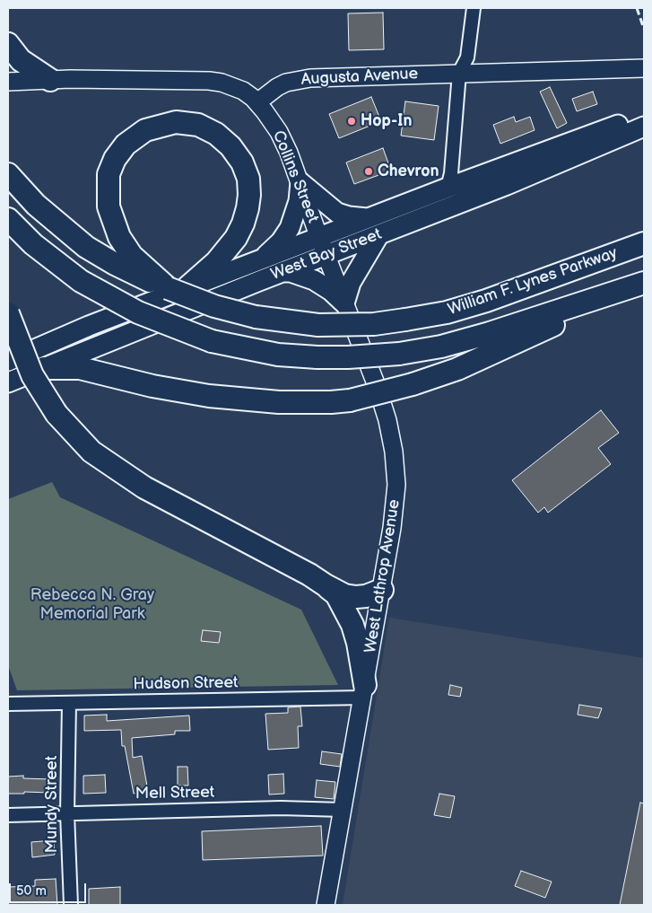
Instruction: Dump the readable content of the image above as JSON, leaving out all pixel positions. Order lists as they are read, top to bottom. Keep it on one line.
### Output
{"streets":{"highway":["William F. Lynes Parkway"],"main road":["Augusta Avenue","Collins Street","West Bay Street","West Lathrop Avenue"],"street":["Hudson Street","Mell Street","Mundy Street"]},"crossings":[["Augusta Avenue","Collins Street"],["Collins Street","West Bay Street"],["Collins Street","West Lathrop Avenue"],["West Bay Street","William F. Lynes Parkway"],["West Bay Street","West Lathrop Avenue"],["West Lathrop Avenue","Hudson Street"],["West Lathrop Avenue","Mell Street"],["Hudson Street","Mundy Street"],["Mell Street","Mundy Street"]],"parks":["Rebecca N. Gray Memorial Park"],"places":["Hop-In","Chevron"],"scale_bar":"50 m"}
